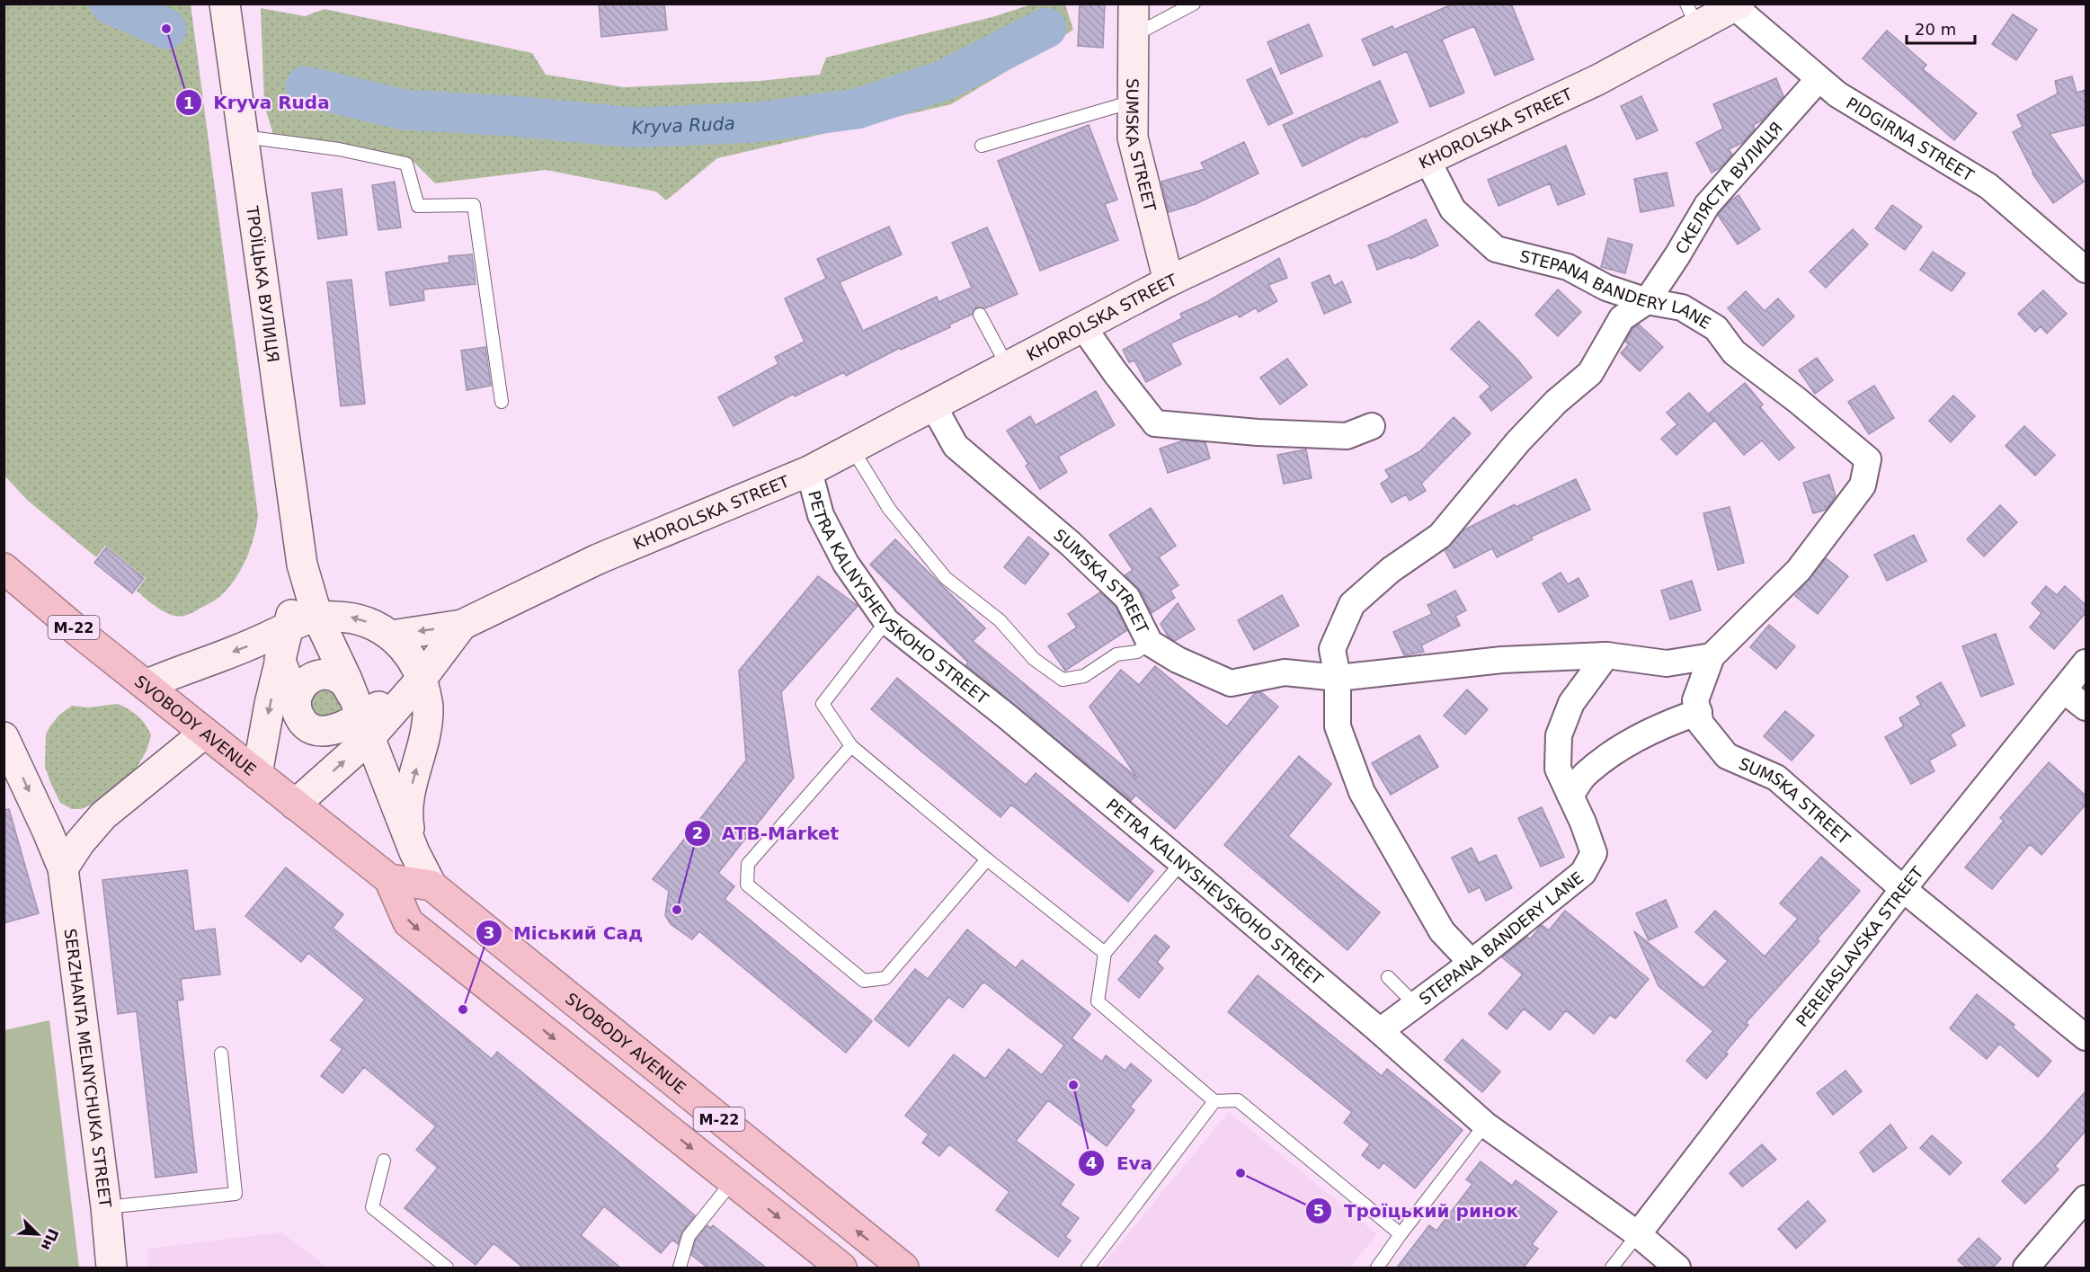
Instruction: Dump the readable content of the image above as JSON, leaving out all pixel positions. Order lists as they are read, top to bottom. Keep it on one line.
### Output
{"streets":{"highway":["М-22","SVOBODY AVENUE"],"street":["KHOROLSKA STREET","PIDGIRNA STREET","SUMSKA STREET","СКЕЛЯСТА ВУЛИЦЯ","ТРОЇЦЬКА ВУЛИЦЯ","STEPANA BANDERY LANE","PETRA KALNYSHEVSKOHO STREET","PEREIASLAVSKA STREET","SERZHANTA MELNYCHUKA STREET"]},"crossings":[["KHOROLSKA STREET","PIDGIRNA STREET"],["KHOROLSKA STREET","SUMSKA STREET"],["KHOROLSKA STREET","STEPANA BANDERY LANE"],["KHOROLSKA STREET","PETRA KALNYSHEVSKOHO STREET"],["PIDGIRNA STREET","СКЕЛЯСТА ВУЛИЦЯ"],["SUMSKA STREET","STEPANA BANDERY LANE"],["SUMSKA STREET","PEREIASLAVSKA STREET"],["СКЕЛЯСТА ВУЛИЦЯ","STEPANA BANDERY LANE"],["STEPANA BANDERY LANE","PETRA KALNYSHEVSKOHO STREET"],["PETRA KALNYSHEVSKOHO STREET","PEREIASLAVSKA STREET"]],"water":["Kryva Ruda"],"places":["Kryva Ruda","ATB-Market","Міський Сад","Eva","Троїцький ринок"],"scale_bar":"20 m","north":"bottom right"}
